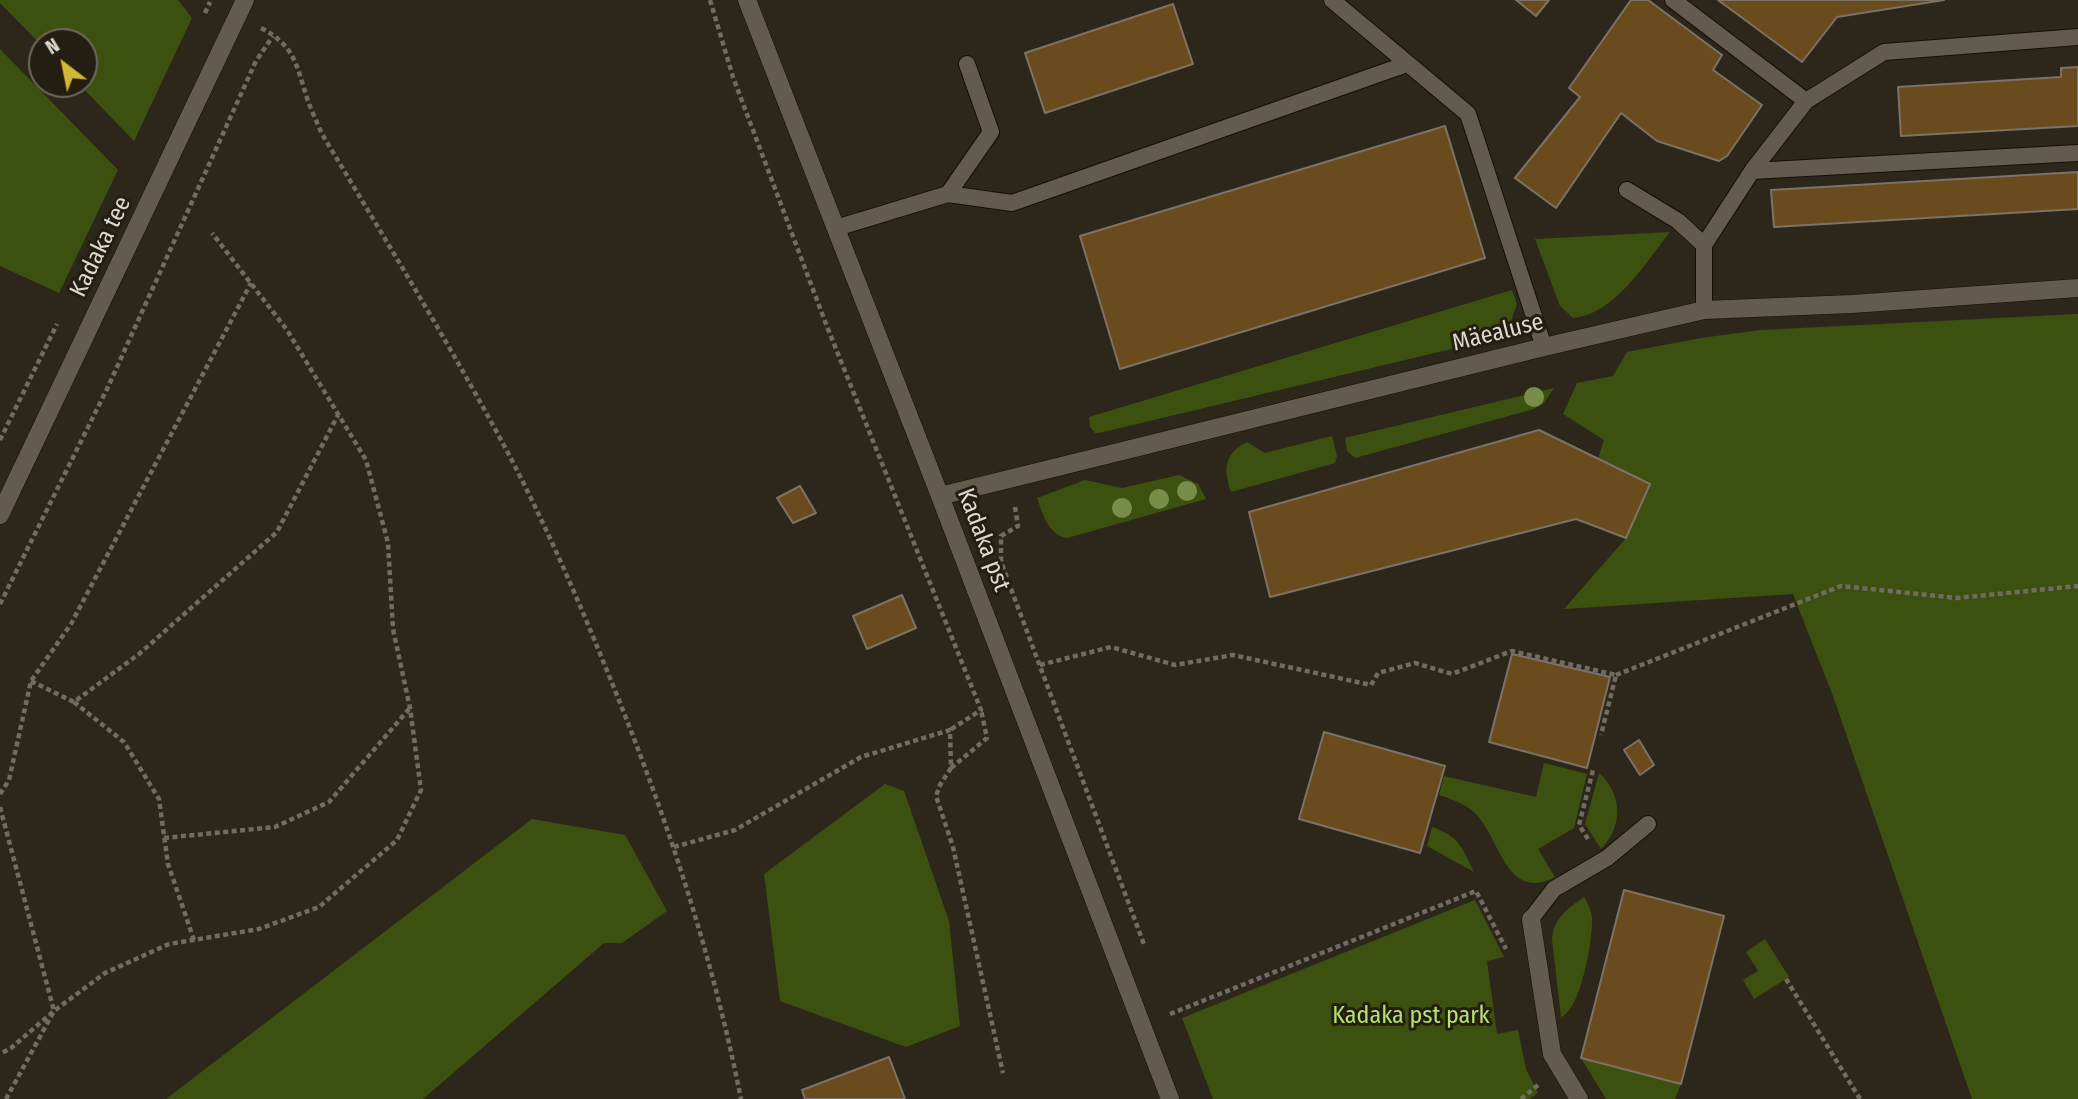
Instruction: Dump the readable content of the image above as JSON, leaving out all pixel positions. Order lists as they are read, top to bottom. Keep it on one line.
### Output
{"streets":{"street":["Kadaka tee","Mäealuse","Kadaka pst"]},"crossings":[["Mäealuse","Kadaka pst"]],"parks":["Kadaka pst park"],"north":"top left"}
